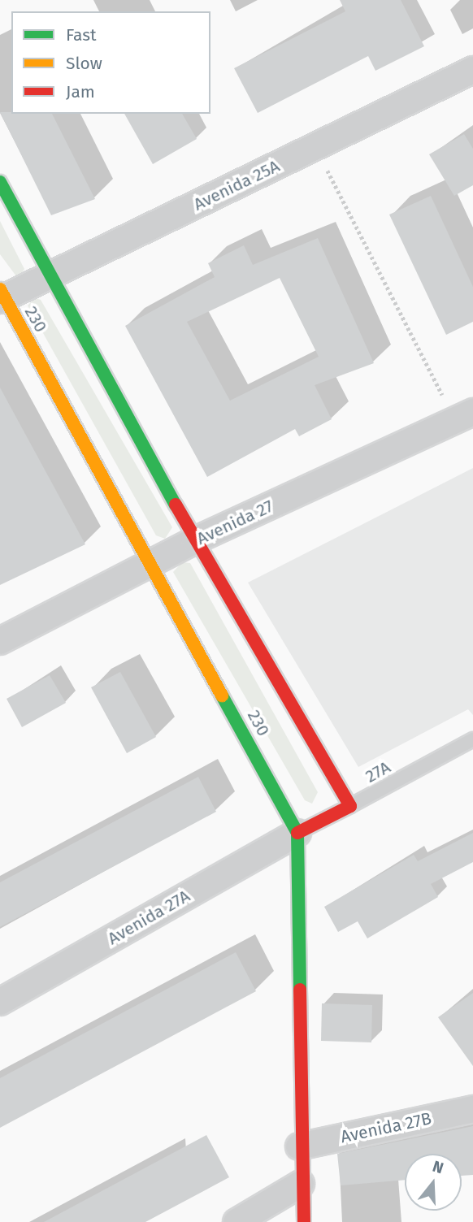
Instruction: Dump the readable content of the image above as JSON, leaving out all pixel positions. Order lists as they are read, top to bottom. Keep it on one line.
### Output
{"streets":{"street":["Avenida 25A","230","Avenida 27","27A","Avenida 27A","Avenida 27B"]},"crossings":[["Avenida 25A","230"],["230","Avenida 27"],["230","27A"],["230","Avenida 27A"],["230","Avenida 27B"],["27A","Avenida 27A"]],"legend":["Fast","Slow","Jam"],"north":"top"}
